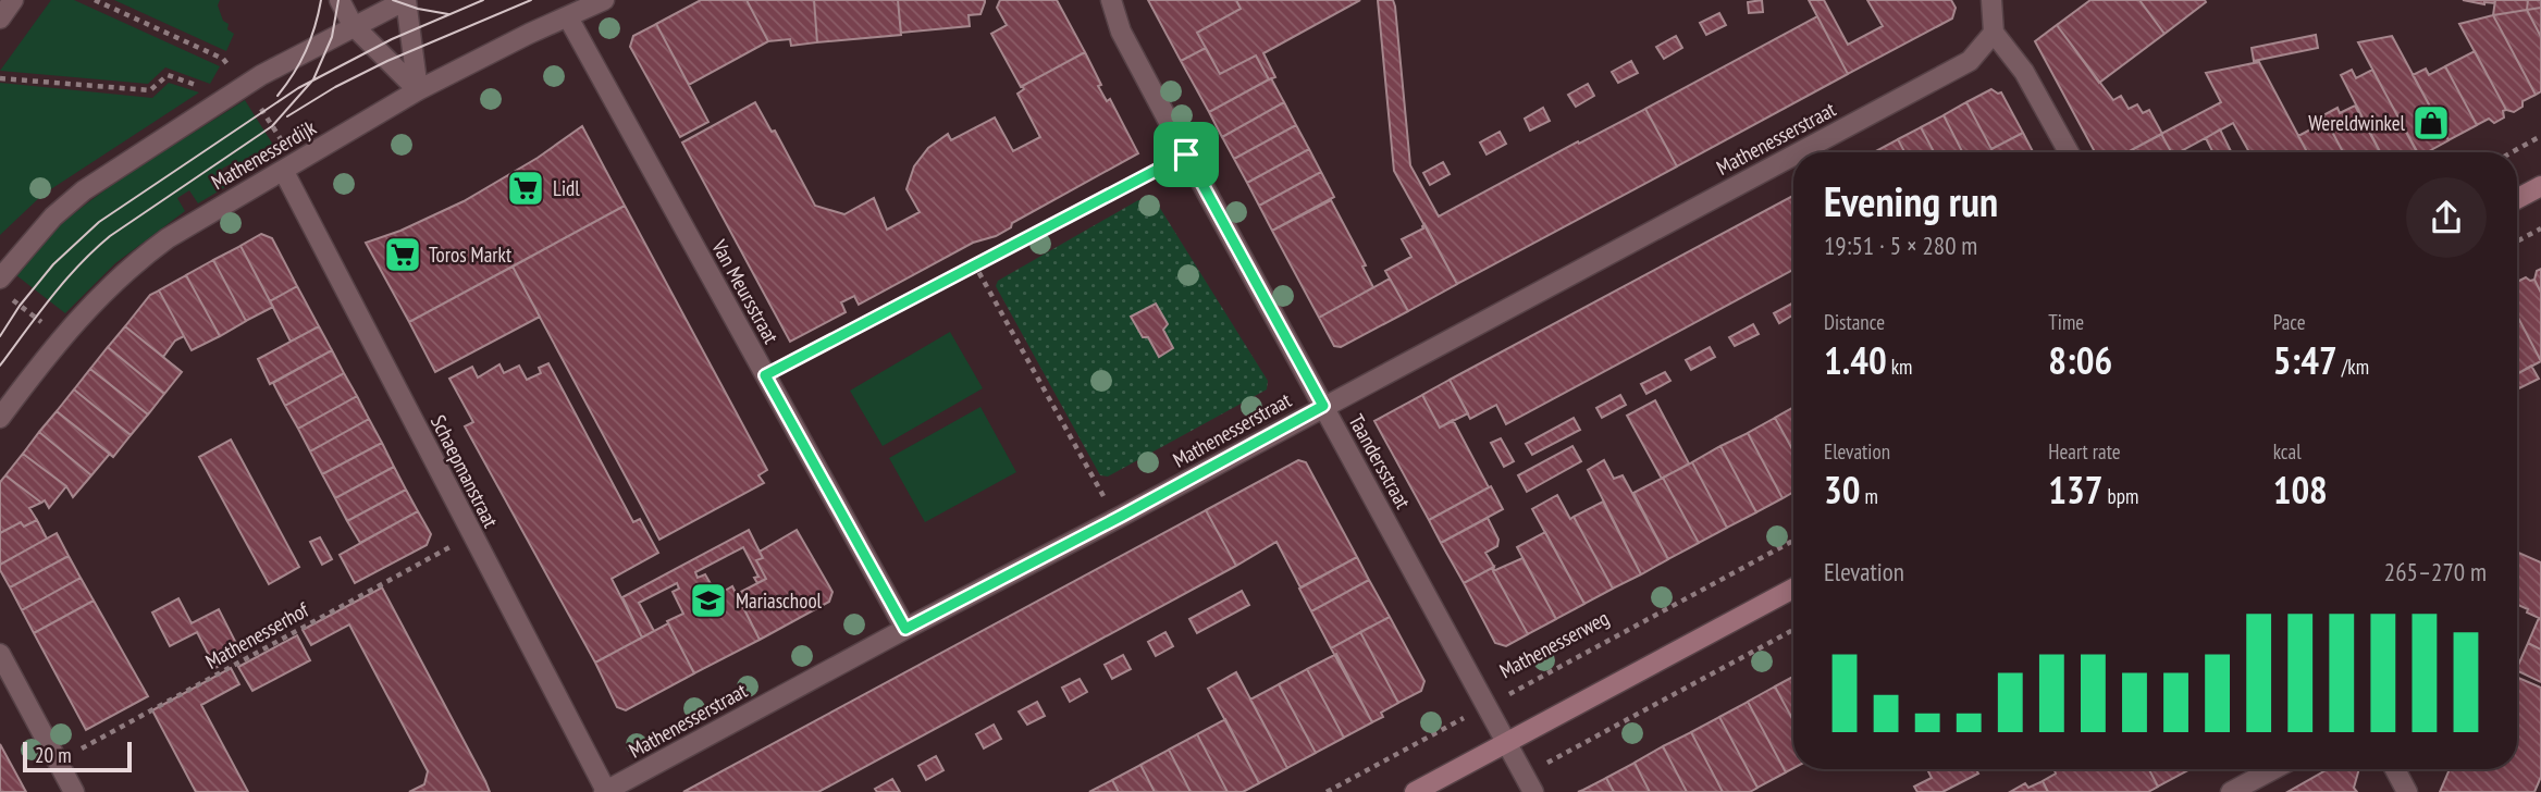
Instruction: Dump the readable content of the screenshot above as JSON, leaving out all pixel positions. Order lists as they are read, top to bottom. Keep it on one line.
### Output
{"streets":{"street":["Mathenesserstraat","Mathenesserdijk","Van Meursstraat","Taandersstraat","Schaepmanstraat"],"path":["Mathenesserhof","Mathenesserweg"]},"crossings":[["Mathenesserstraat","Van Meursstraat"],["Mathenesserstraat","Taandersstraat"],["Mathenesserstraat","Schaepmanstraat"],["Mathenesserdijk","Van Meursstraat"],["Mathenesserdijk","Schaepmanstraat"],["Taandersstraat","Mathenesserweg"],["Schaepmanstraat","Mathenesserhof"]],"places":{"shop":["Wereldwinkel"],"supermarket":["Lidl","Toros Markt"],"school or university":["Mariaschool"]},"scale_bar":"20 m","page":{"heading":["Evening run","19:51 · 5 × 280 m"],"stats":[["Distance","1.40 km"],["Time","8:06"],["Pace","5:47 /km"],["Elevation","30 m"],["Heart rate","137 bpm"],["kcal","108"]],"chart":["Elevation","265–270 m"],"scale":"20 m"}}
